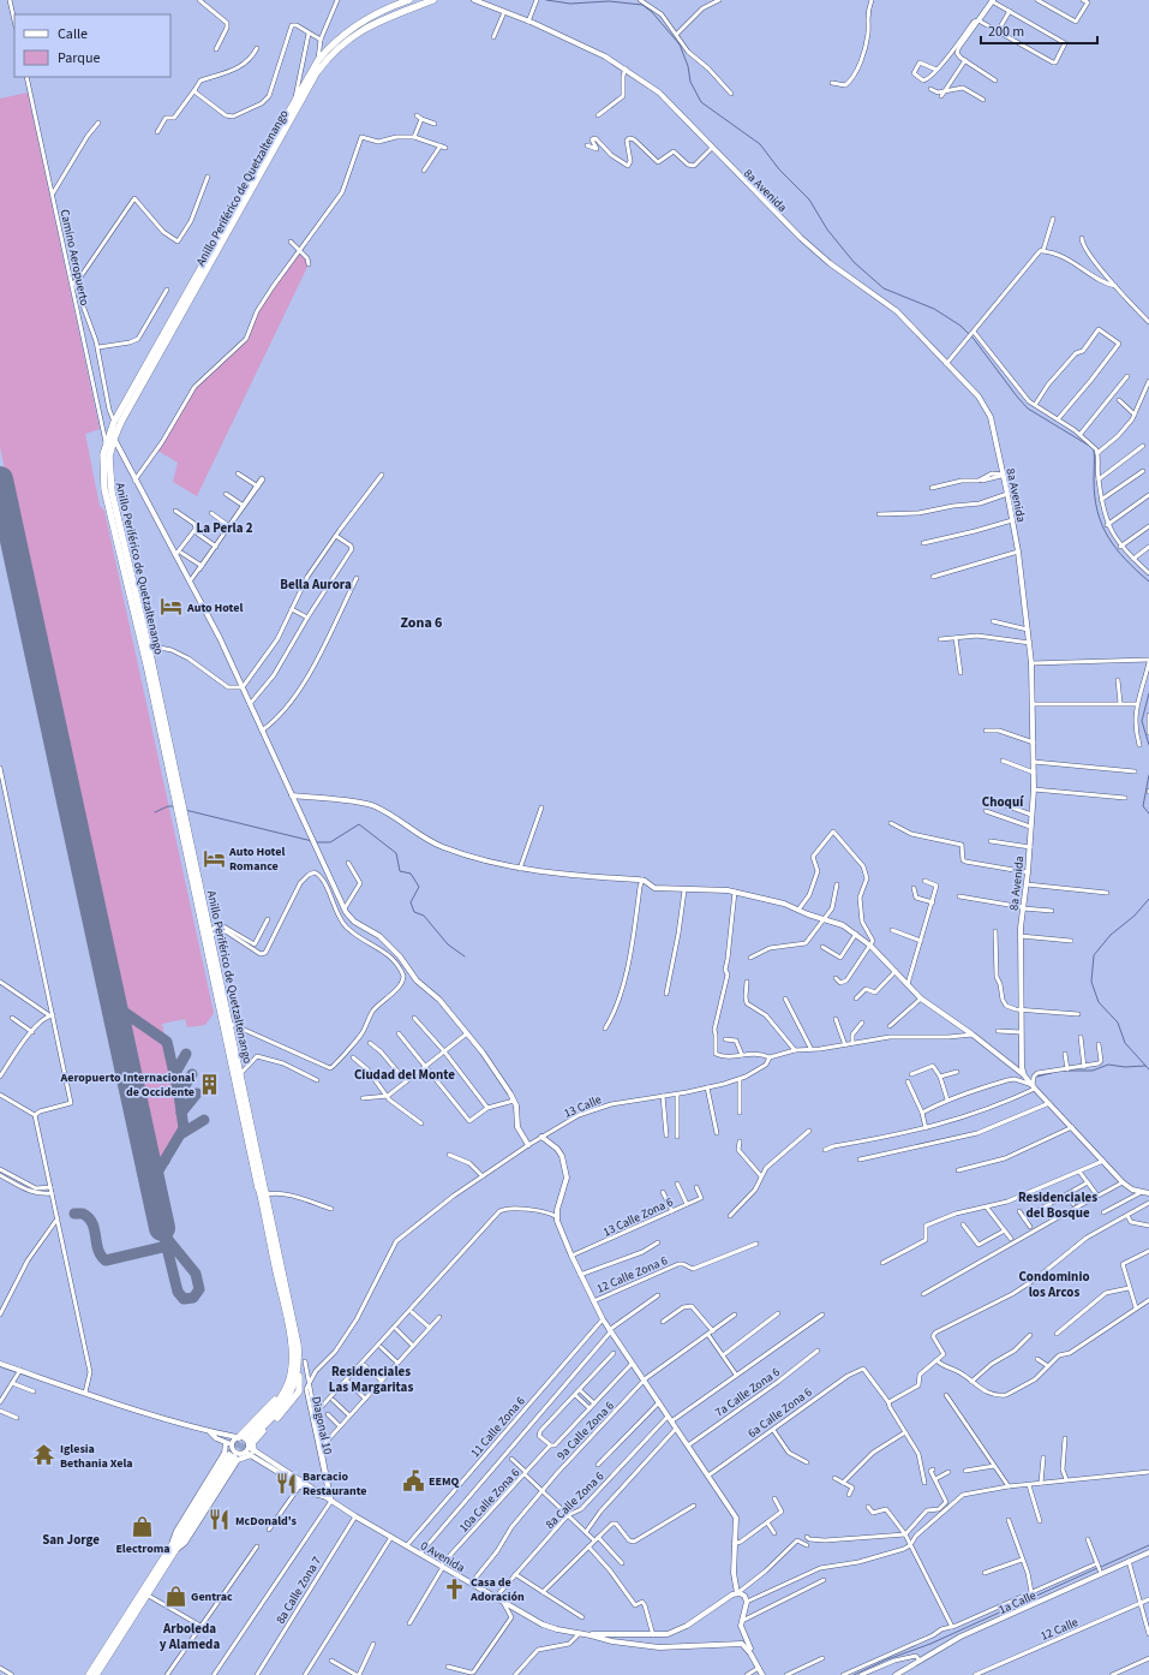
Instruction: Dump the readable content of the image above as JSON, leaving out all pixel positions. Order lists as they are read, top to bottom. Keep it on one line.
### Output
{"streets":{"highway":["Anillo Periférico de Quetzaltenango"],"street":["8a Avenida","Camino Aeropuerto","13 Calle","13 Calle Zona 6","12 Calle Zona 6","7a Calle Zona 6","6a Calle Zona 6","Diagonal 10","11 Calle Zona 6","9a Calle Zona 6","10a Calle Zona 6","8a Calle Zona 6","0 Avenida","8a Calle Zona 7","1a Calle","12 Calle"]},"crossings":[["Anillo Periférico de Quetzaltenango","Camino Aeropuerto"],["13 Calle","Diagonal 10"],["Diagonal 10","0 Avenida"],["11 Calle Zona 6","0 Avenida"],["9a Calle Zona 6","0 Avenida"],["10a Calle Zona 6","0 Avenida"],["8a Calle Zona 6","0 Avenida"],["0 Avenida","8a Calle Zona 7"]],"districts":["La Perla 2","Bella Aurora","Zona 6","Choquí","Ciudad del Monte","Residenciales del Bosque","Condominio los Arcos","Residenciales Las Margaritas","San Jorge","Arboleda y Alameda"],"places":{"hotel":["Auto Hotel","Auto Hotel Romance"],"building":["Aeropuerto Internacional de Occidente"],"temple":["Iglesia Bethania Xela"],"public building":["EEMQ"],"restaurant":["Barcacio Restaurante","McDonald's"],"shop":["Electroma","Gentrac"],"church":["Casa de Adoración"]},"legend":["Calle","Parque"],"scale_bar":"200 m"}
